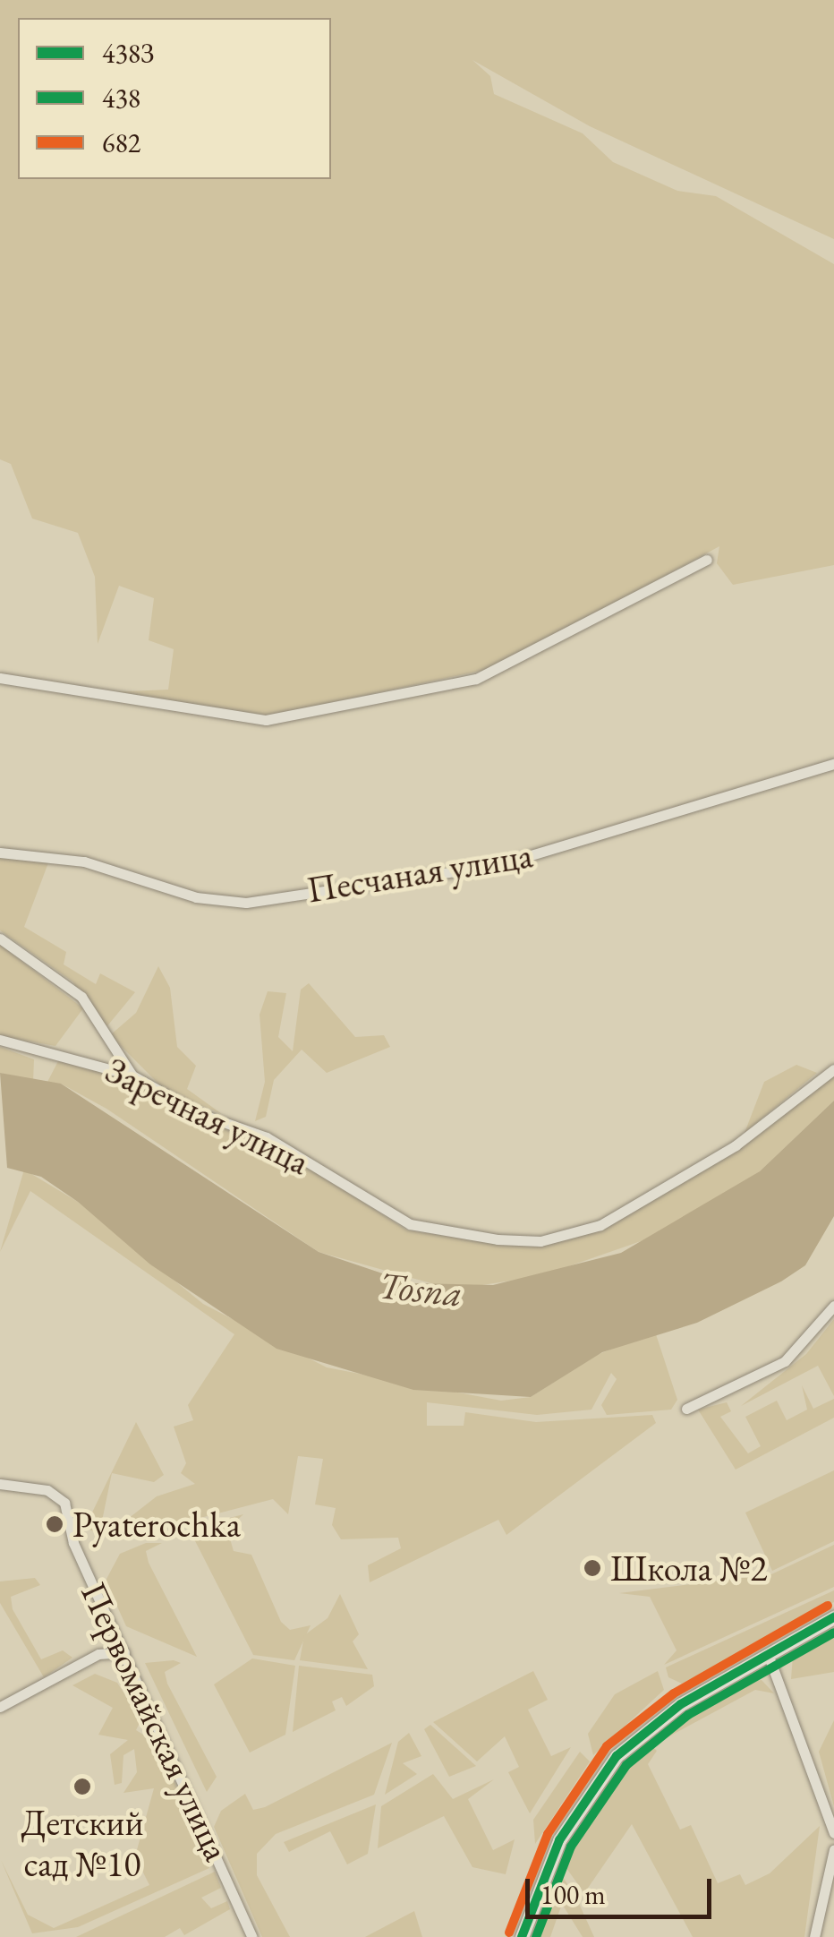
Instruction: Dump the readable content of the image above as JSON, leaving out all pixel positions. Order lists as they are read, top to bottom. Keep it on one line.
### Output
{"streets":{"street":["Песчаная улица","Заречная улица","Первомайская улица"]},"water":["Tosna"],"places":["Pyaterochka","Школа №2","Детский сад №10"],"lines":["transit line 682","transit line 438З","transit line 438"],"legend":["438З","438","682"],"scale_bar":"100 m"}
